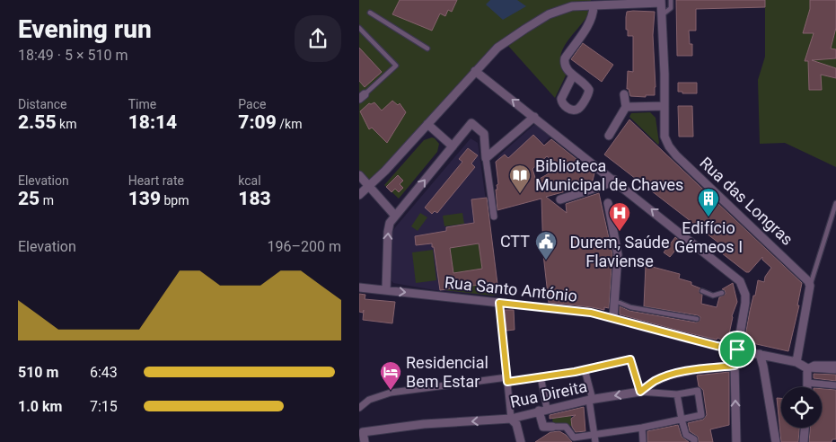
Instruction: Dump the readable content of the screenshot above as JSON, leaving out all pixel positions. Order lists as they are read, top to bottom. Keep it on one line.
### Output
{"streets":{"street":["Rua das Longras","Rua Santo António","Rua Direita"]},"places":{"library":["Biblioteca Municipal de Chaves"],"building":["Edifício Gémeos I"],"hospital":["Durem, Saúde Flaviense"],"public building":["CTT"],"hotel":["Residencial Bem Estar"]},"page":{"heading":["Evening run","18:49 · 5 × 510 m"],"stats":[["Distance","2.55 km"],["Time","18:14"],["Pace","7:09 /km"],["Elevation","25 m"],["Heart rate","139 bpm"],["kcal","183"]],"chart":["Elevation","196–200 m"],"list":[{"name":"510 m","note":"6:43"},{"name":"1.0 km","note":"7:15"}]}}
